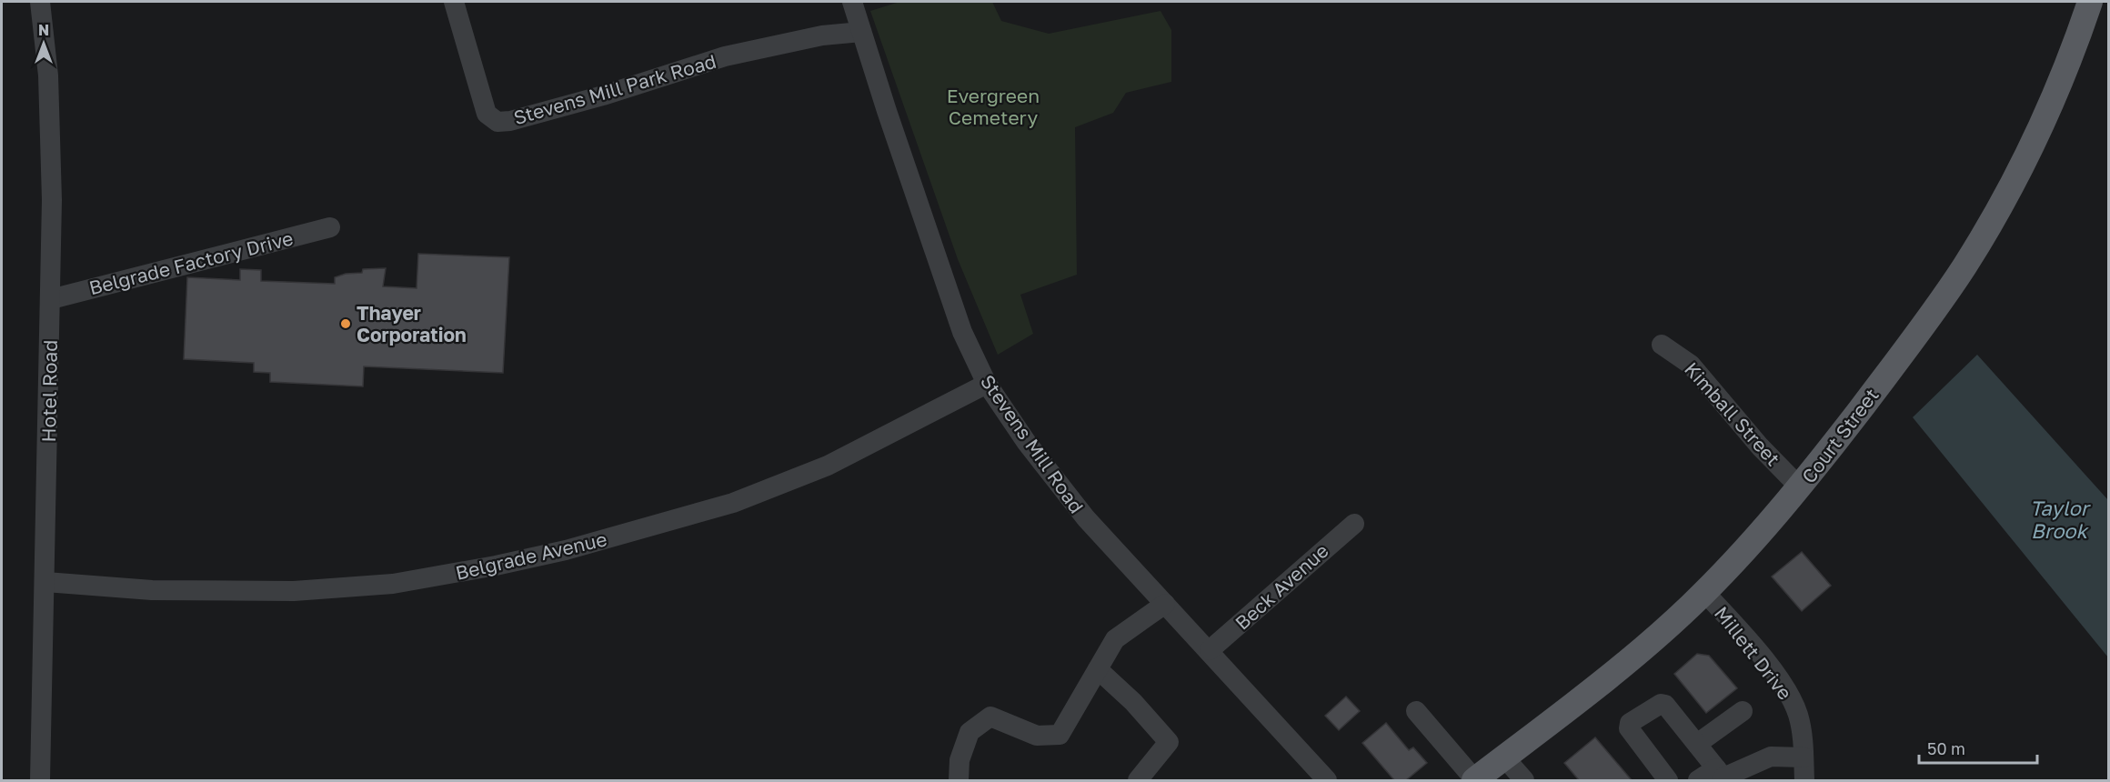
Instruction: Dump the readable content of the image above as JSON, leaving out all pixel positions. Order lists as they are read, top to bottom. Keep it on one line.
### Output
{"streets":{"main road":["Court Street"],"street":["Stevens Mill Park Road","Belgrade Factory Drive","Hotel Road","Kimball Street","Stevens Mill Road","Belgrade Avenue","Beck Avenue","Millett Drive"]},"crossings":[["Stevens Mill Park Road","Stevens Mill Road"],["Belgrade Factory Drive","Hotel Road"],["Hotel Road","Belgrade Avenue"],["Kimball Street","Court Street"],["Court Street","Millett Drive"],["Stevens Mill Road","Belgrade Avenue"],["Stevens Mill Road","Beck Avenue"]],"water":["Taylor Brook"],"parks":["Evergreen Cemetery"],"places":["Thayer Corporation"],"scale_bar":"50 m","north":"top"}
